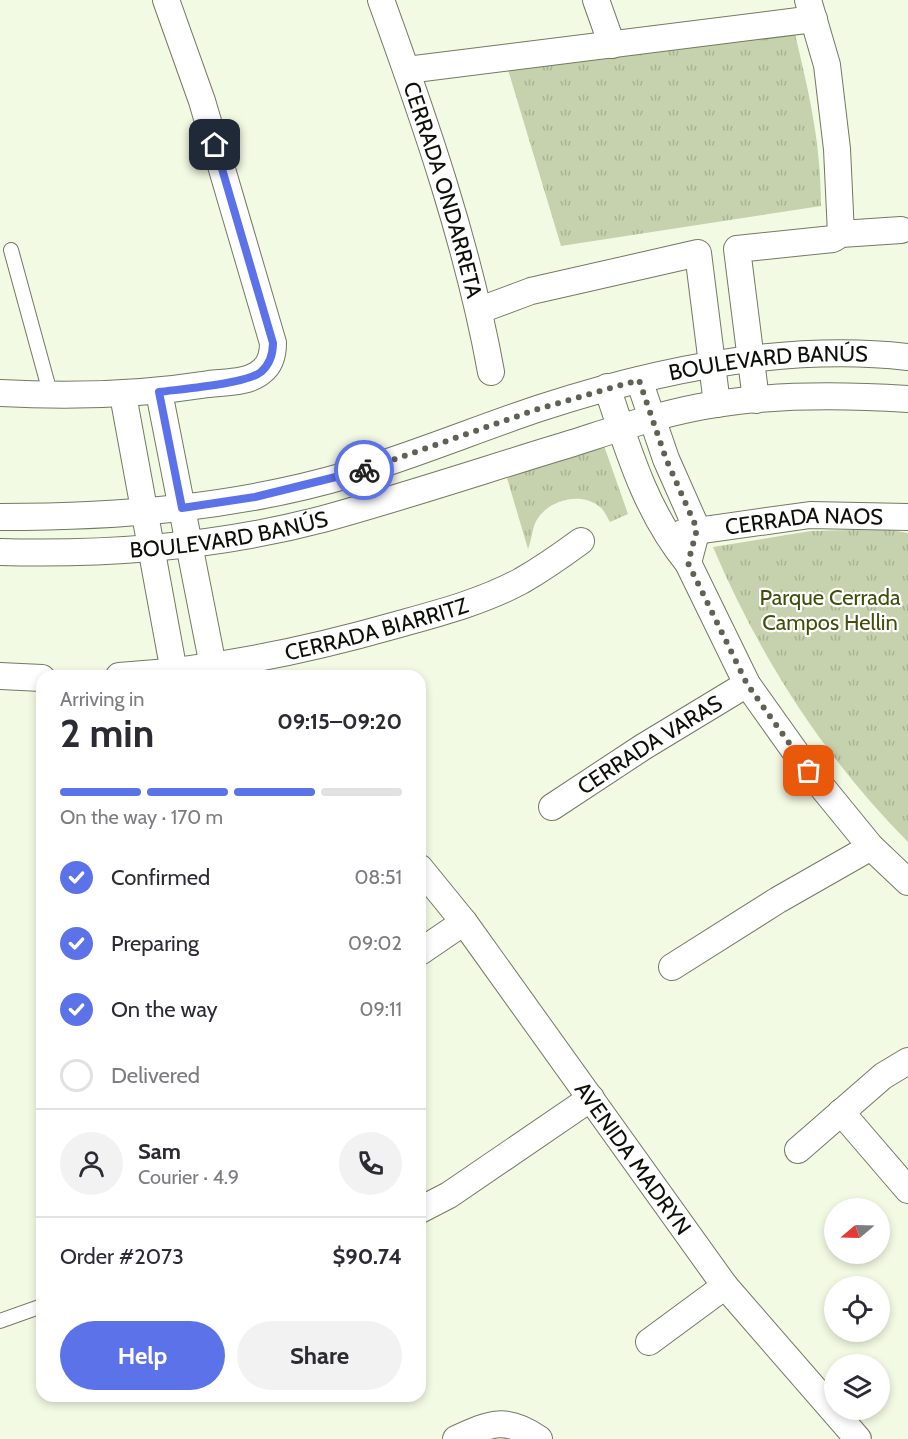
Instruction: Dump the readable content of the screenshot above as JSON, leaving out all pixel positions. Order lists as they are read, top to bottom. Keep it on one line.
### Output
{"streets":{"street":["CERRADA ONDARRETA","BOULEVARD BANÚS","CERRADA NAOS","CERRADA BIARRITZ","CERRADA VARAS","AVENIDA MADRYN"]},"crossings":[["CERRADA ONDARRETA","BOULEVARD BANÚS"]],"parks":["Parque Cerrada Campos Hellin"],"north":"left","page":{"heading":["2 min","Arriving in","09:15–09:20"],"panel":["Sam","Courier · 4.9","Order #2073","$90.74"],"bar":"On the way · 170 m","list":[["Confirmed","08:51"],["Preparing","09:02"],["On the way","09:11"],"Delivered"],"buttons":["Help","Share"]}}
